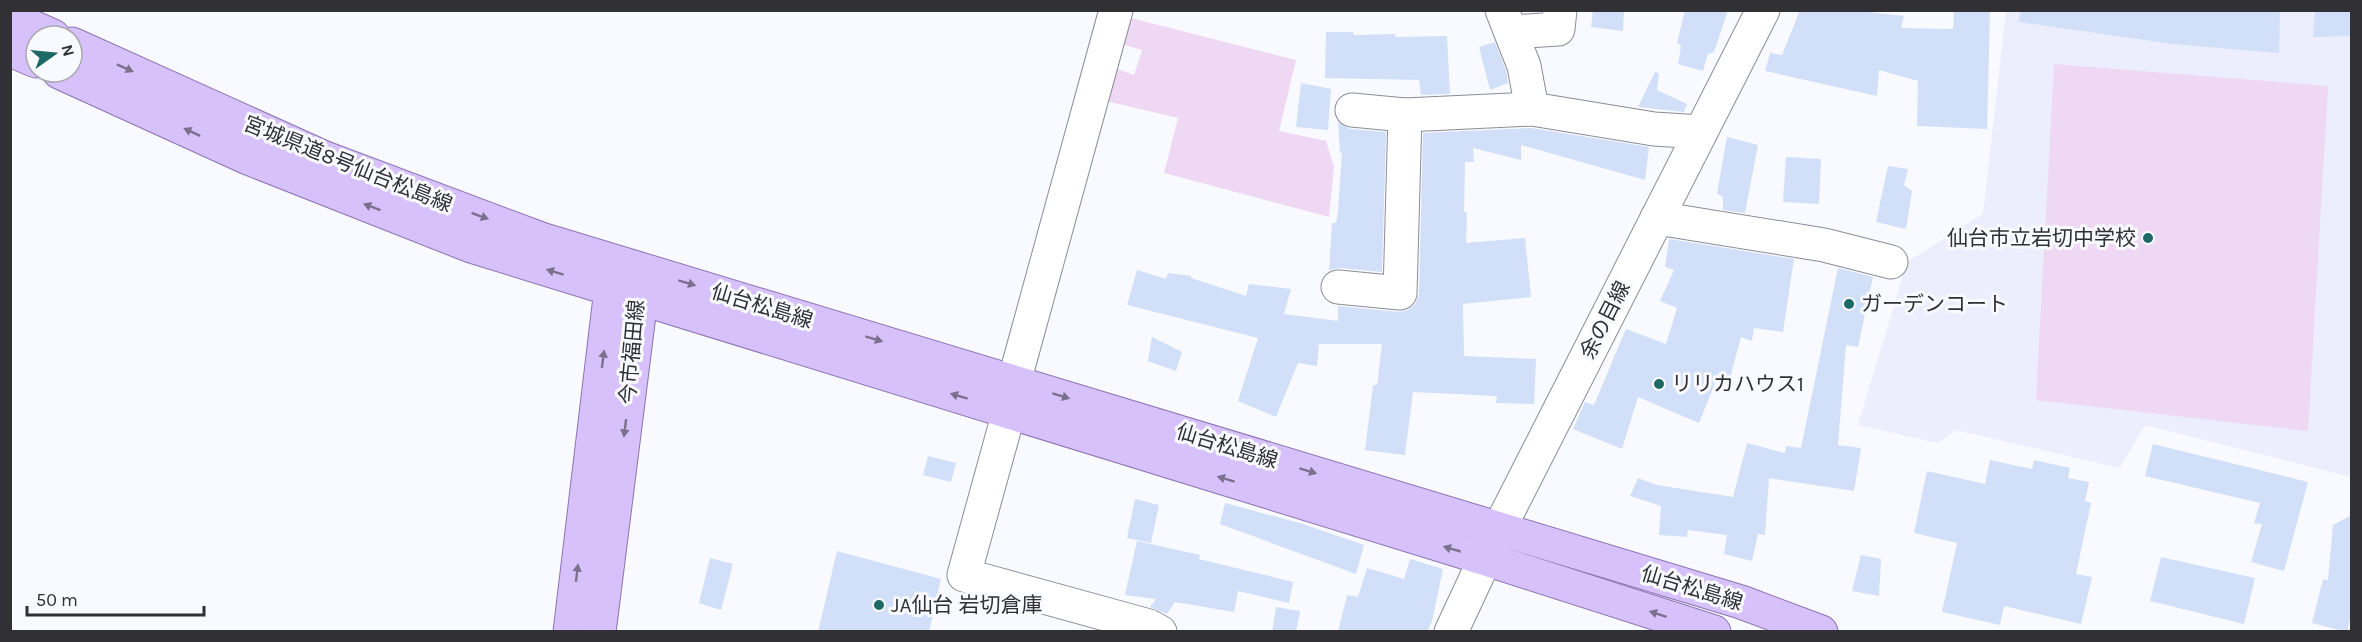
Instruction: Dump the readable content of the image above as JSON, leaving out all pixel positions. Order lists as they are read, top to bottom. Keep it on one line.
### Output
{"streets":{"main road":["宮城県道8号仙台松島線","仙台松島線","今市福田線"],"street":["余の目線"]},"crossings":[["宮城県道8号仙台松島線","仙台松島線"],["宮城県道8号仙台松島線","今市福田線"],["仙台松島線","余の目線"],["仙台松島線","今市福田線"]],"places":["仙台市立岩切中学校","ガーデンコート","リリカハウス1","JA仙台 岩切倉庫"],"scale_bar":"50 m","north":"right"}
